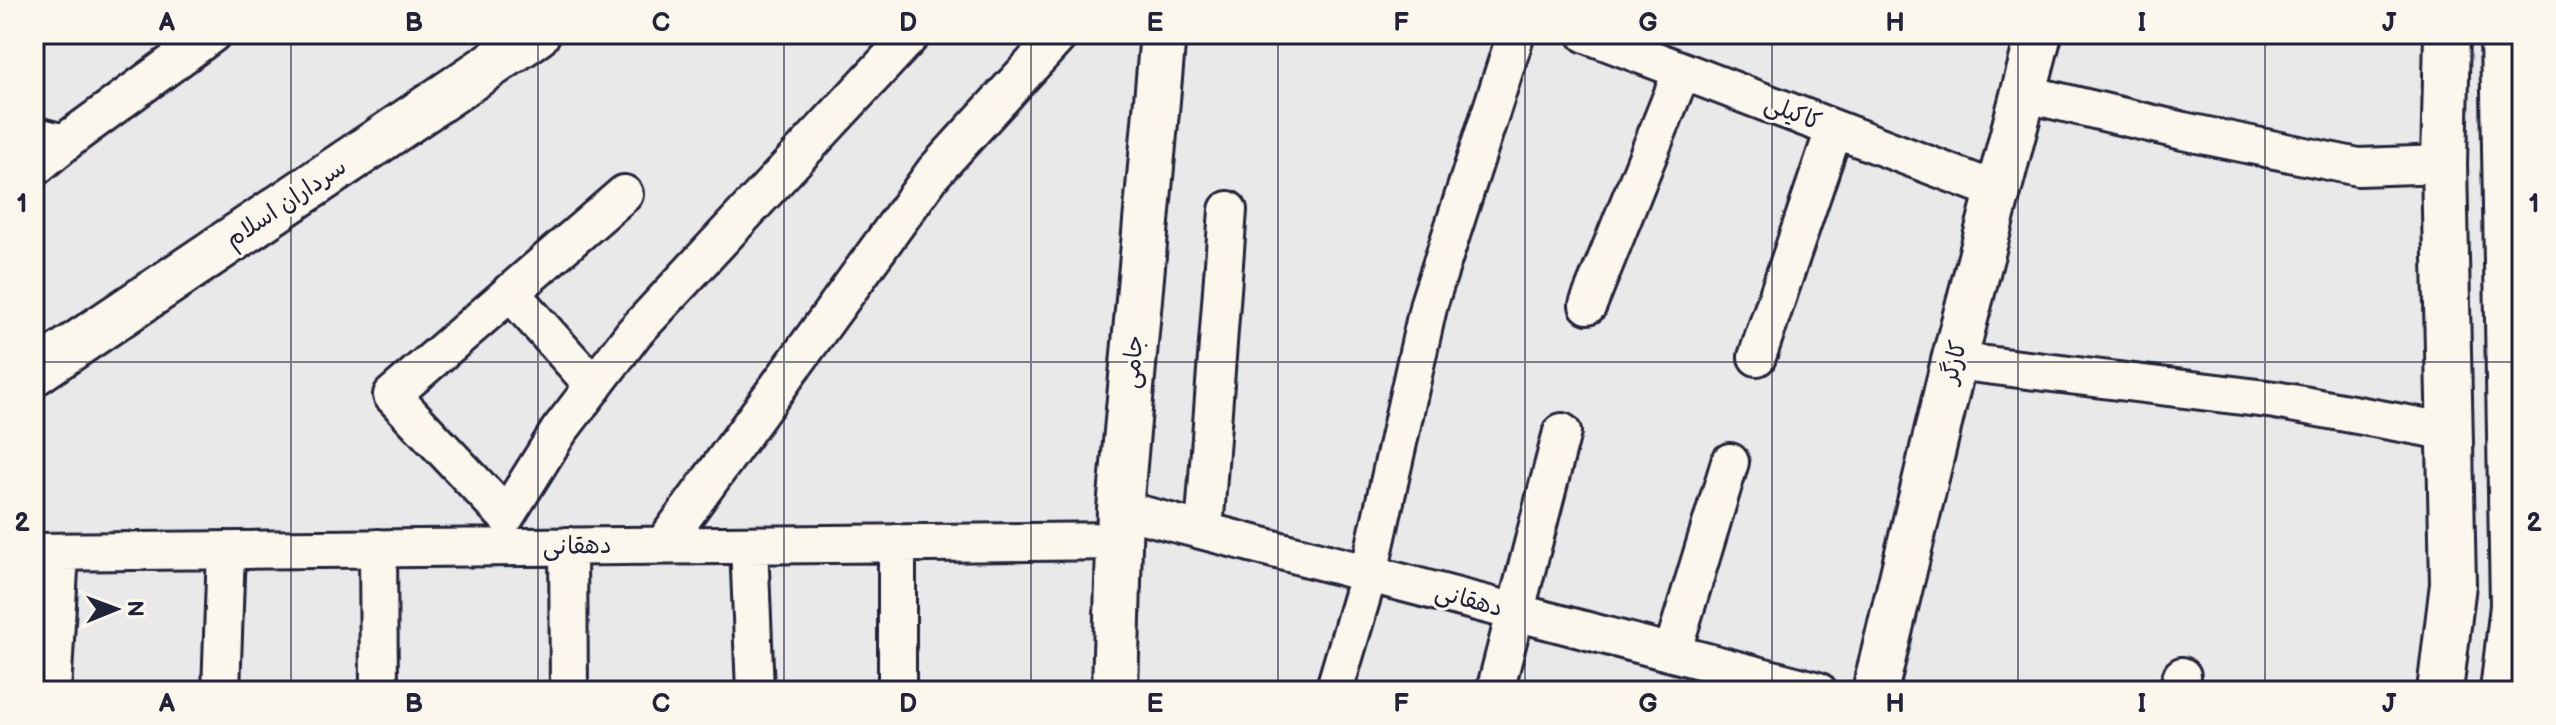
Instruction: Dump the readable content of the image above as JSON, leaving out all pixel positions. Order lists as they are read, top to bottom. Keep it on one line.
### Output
{"streets":{"street":["کاکیلی","سرداران اسلام","جامی","کارگر","دهقانی"]},"crossings":[["کاکیلی","کارگر"],["جامی","دهقانی"]],"north":"right","grid":{"columns":["A","B","C","D","E","F","G","H","I","J"],"rows":["1","2"]}}
